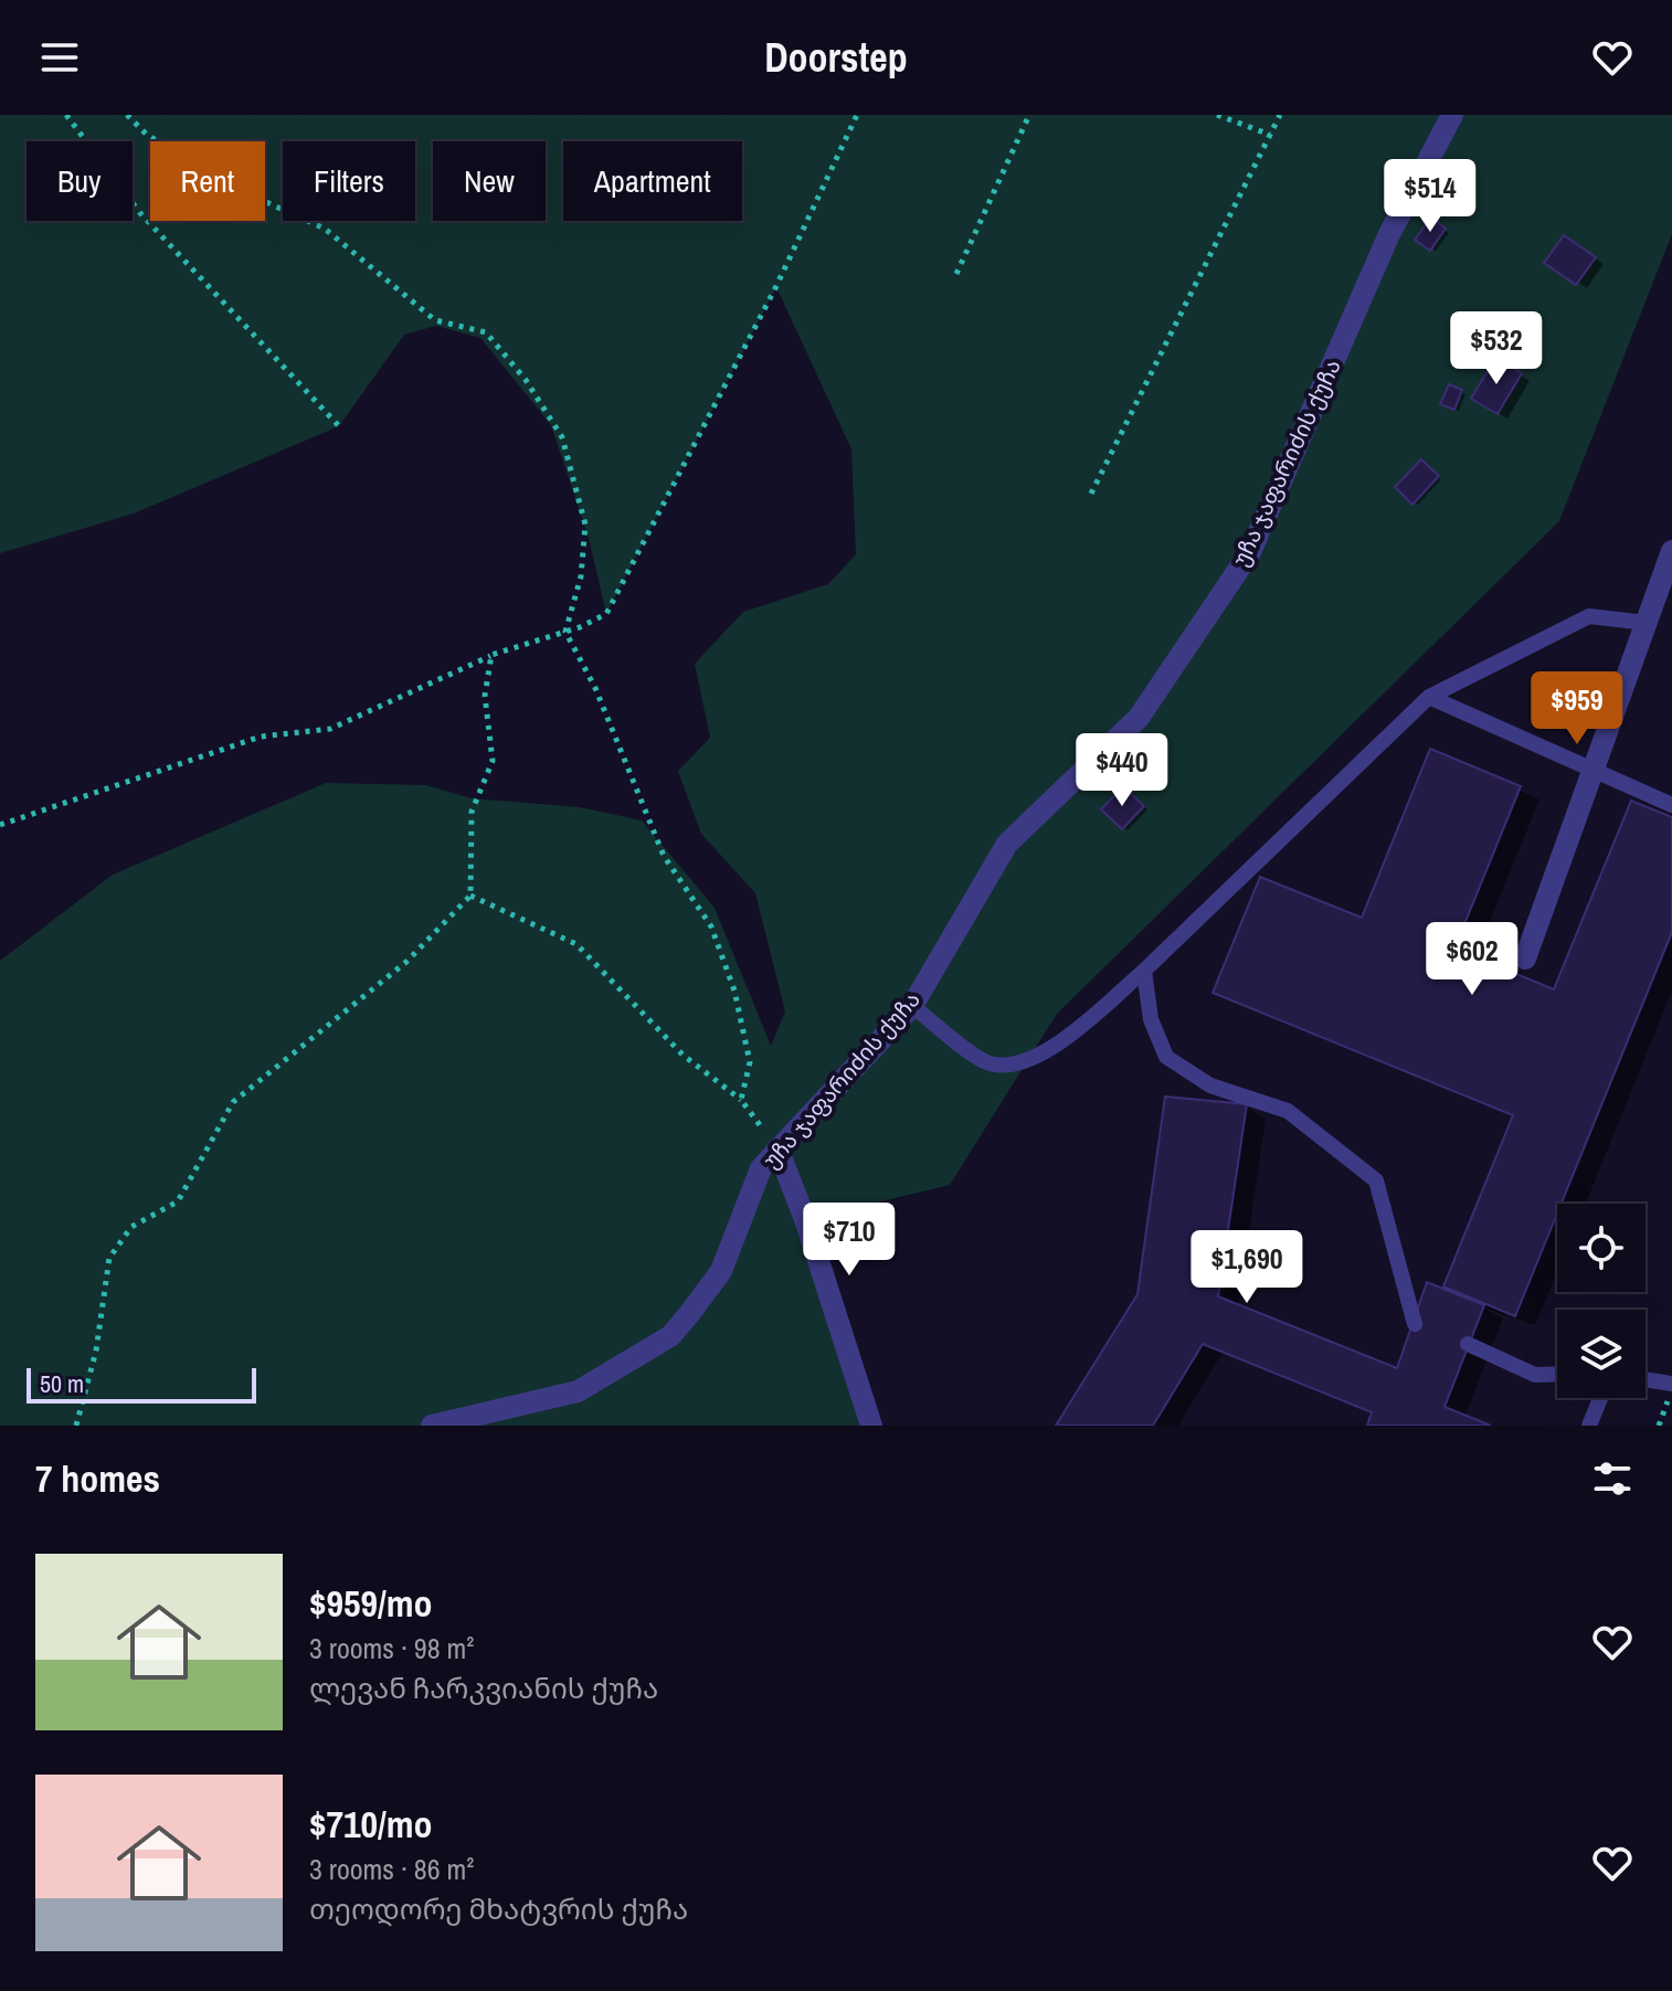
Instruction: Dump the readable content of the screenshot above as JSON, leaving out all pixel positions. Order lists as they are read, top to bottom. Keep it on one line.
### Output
{"streets":{"street":["უჩა ჯაფარიძის ქუჩა"]},"scale_bar":"50 m","page":{"header":"Doorstep","chip":["Buy","Rent","Filters","New","Apartment"],"price":["$514","$532","$959","$440","$602","$710","$1,690"],"scale":"50 m","heading":"7 homes","list":[{"name":"$959/mo","note":"3 rooms · 98 m² · ლევან ჩარკვიანის ქუჩა"},{"name":"$710/mo","note":"3 rooms · 86 m² · თეოდორე მხატვრის ქუჩა"}]}}
